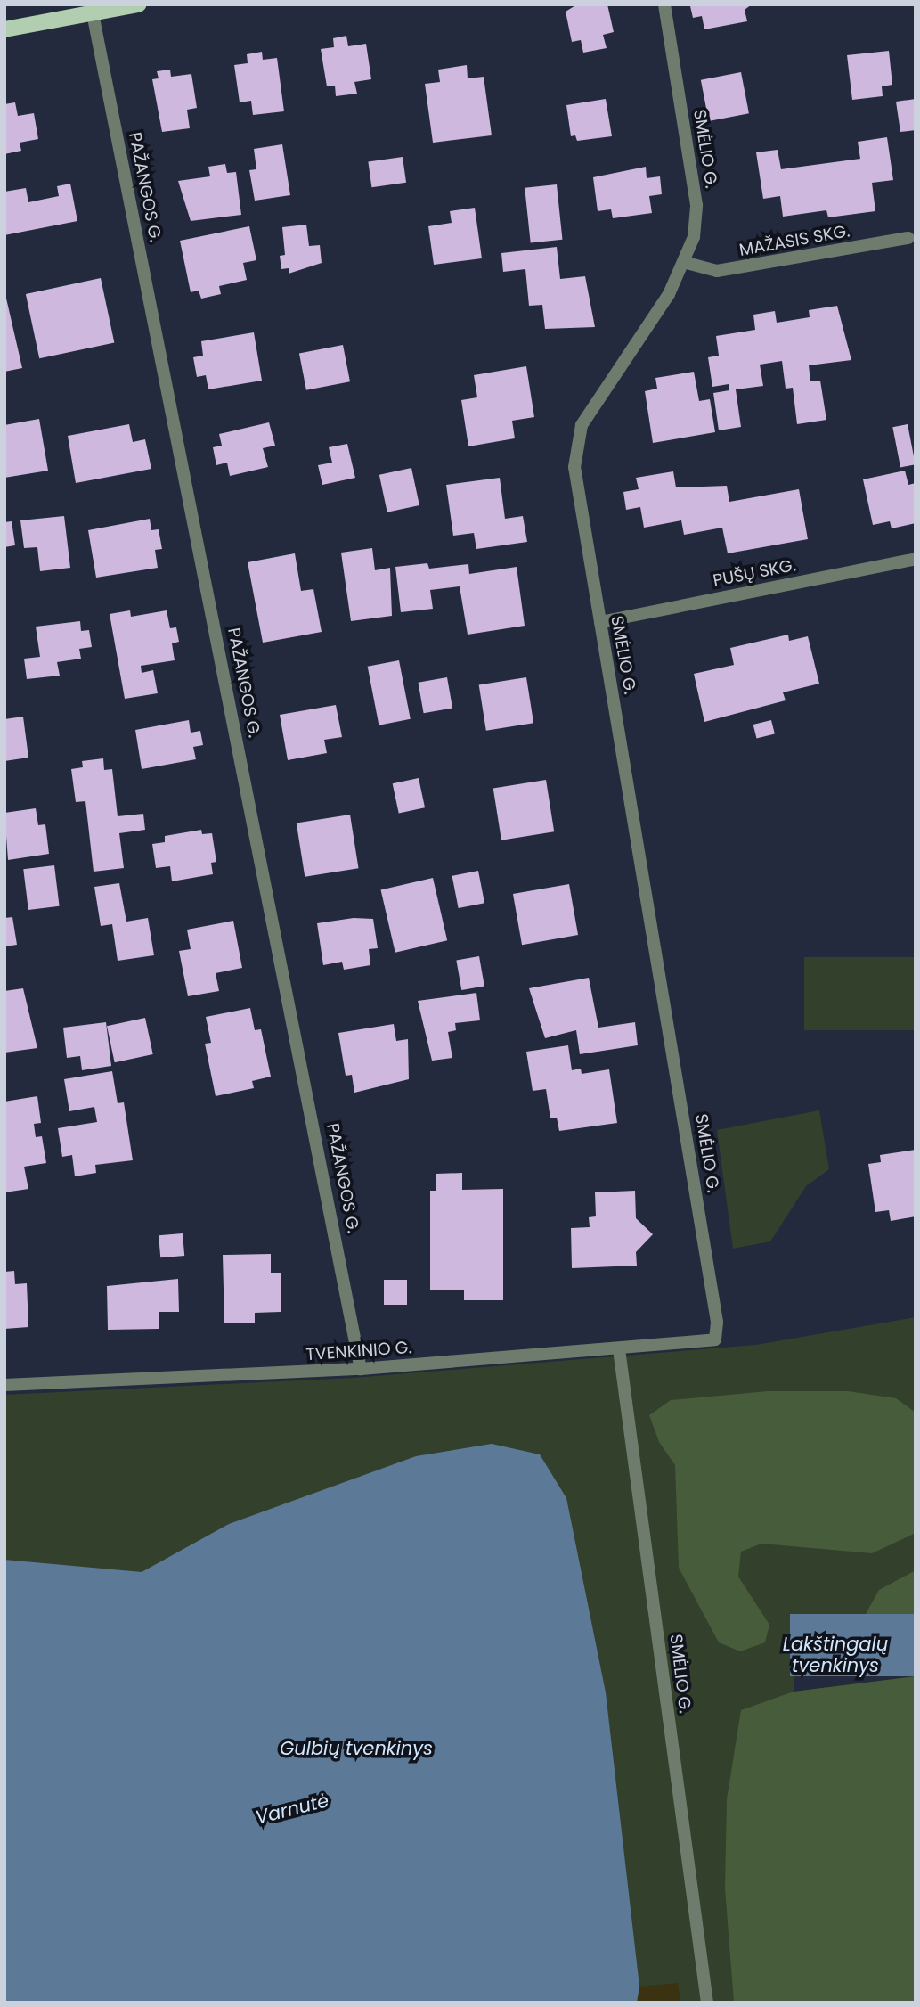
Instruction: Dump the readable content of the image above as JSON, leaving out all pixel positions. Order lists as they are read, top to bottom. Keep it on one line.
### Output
{"streets":{"street":["SMĖLIO G.","PAŽANGOS G.","MAŽASIS SKG.","PUŠŲ SKG.","TVENKINIO G."]},"crossings":[["SMĖLIO G.","MAŽASIS SKG."],["SMĖLIO G.","PUŠŲ SKG."],["SMĖLIO G.","TVENKINIO G."],["PAŽANGOS G.","TVENKINIO G."]],"water":["Lakštingalų tvenkinys","Gulbių tvenkinys","Varnutė"]}
